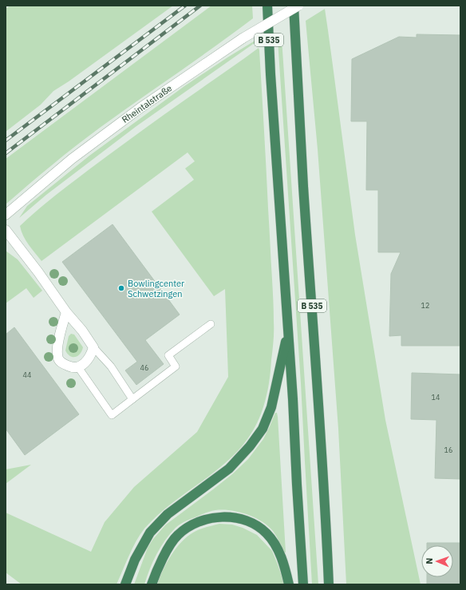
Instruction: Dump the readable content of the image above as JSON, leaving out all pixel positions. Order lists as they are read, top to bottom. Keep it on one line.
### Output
{"streets":{"highway":["B 535"],"street":["Rheintalstraße"]},"places":["Bowlingcenter Schwetzingen"],"house_numbers":["12","46","44","14","16"],"north":"left"}
